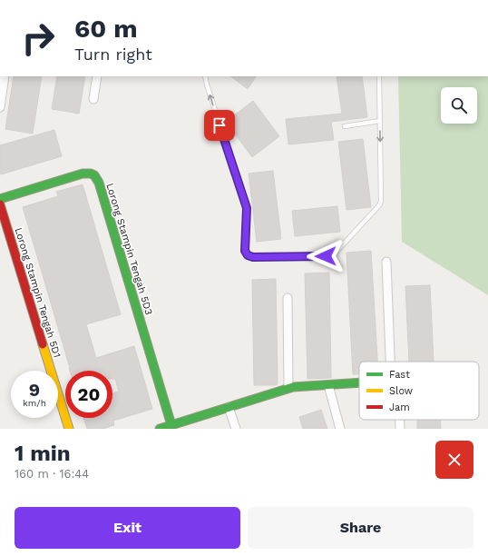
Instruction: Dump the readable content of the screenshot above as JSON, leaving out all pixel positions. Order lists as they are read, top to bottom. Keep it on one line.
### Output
{"streets":{"street":["Lorong Stampin Tengah 5D3","Lorong Stampin Tengah 5D1"]},"legend":["Fast","Slow","Jam"],"page":{"turn":["60 m","Turn right"],"speed":"9 km/h","limit":"20","heading":["1 min","160 m · 16:44"],"buttons":["Exit","Share"]}}
